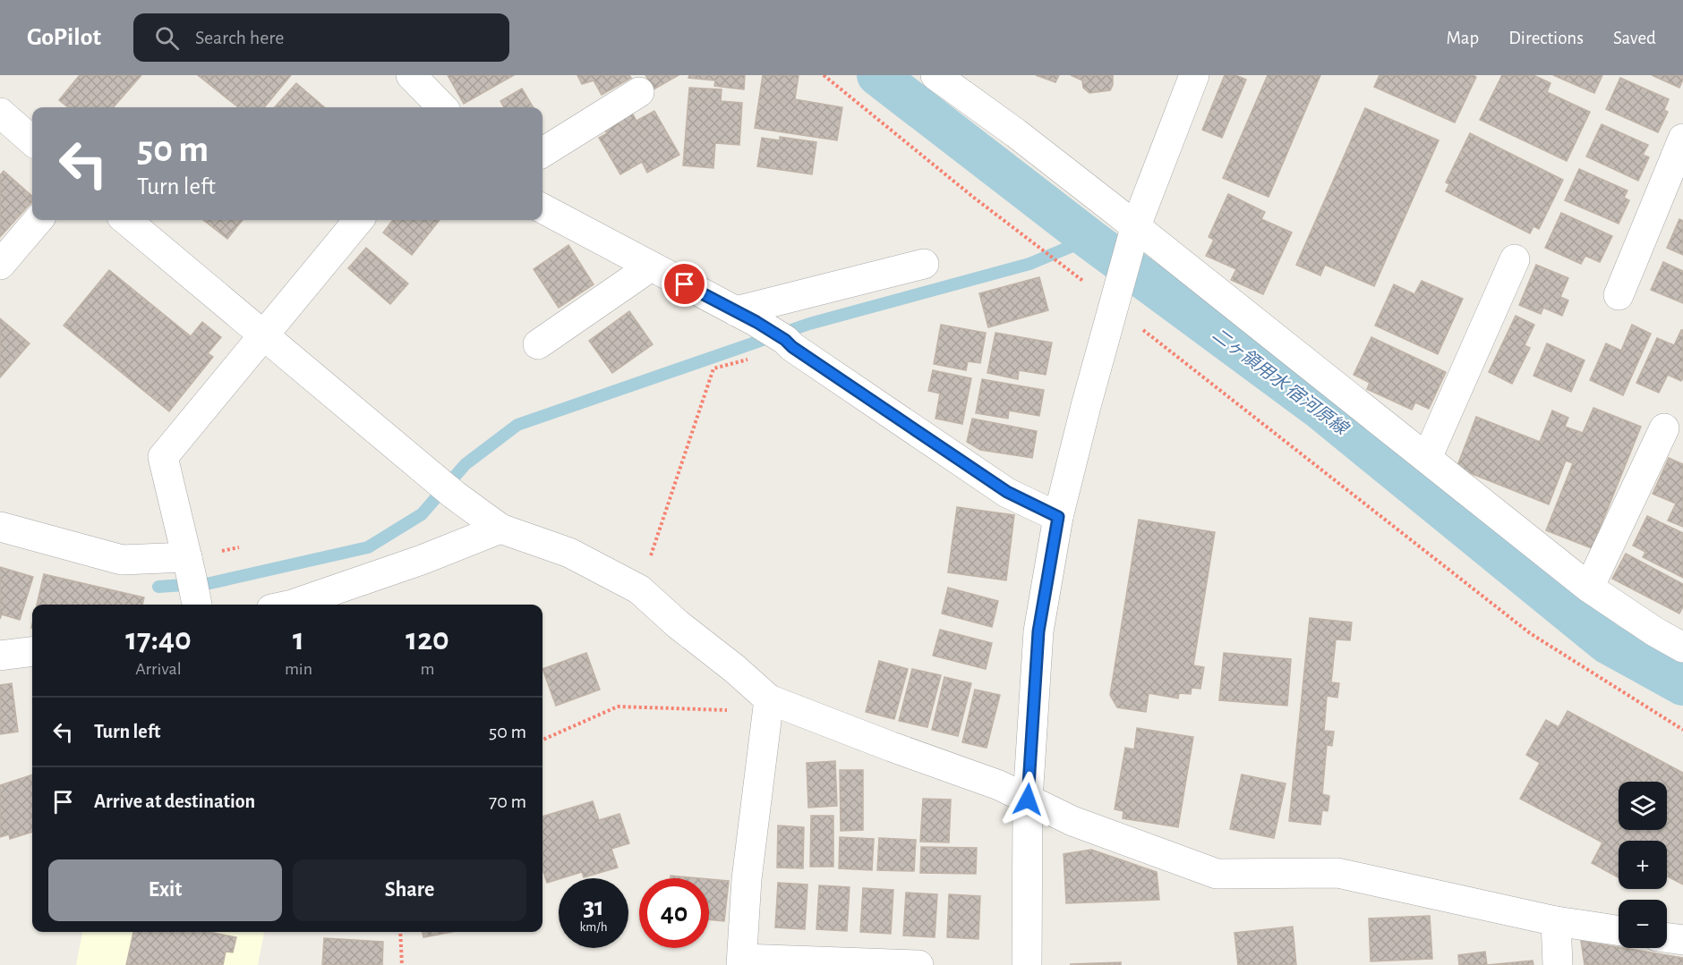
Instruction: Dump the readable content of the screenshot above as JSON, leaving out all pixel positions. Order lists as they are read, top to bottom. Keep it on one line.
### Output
{"water":["二ヶ領用水 宿河原線"],"page":{"header":"GoPilot","search":"Search here","nav":["Map","Directions","Saved"],"turn":["50 m","Turn left"],"eta":["17:40","Arrival","1","min","120","m"],"list":[{"name":"Turn left","value":"50 m"},{"name":"Arrive at destination","value":"70 m"}],"map_buttons":["+","−"],"buttons":["Exit","Share"],"speed":"31 km/h","limit":"40"}}
